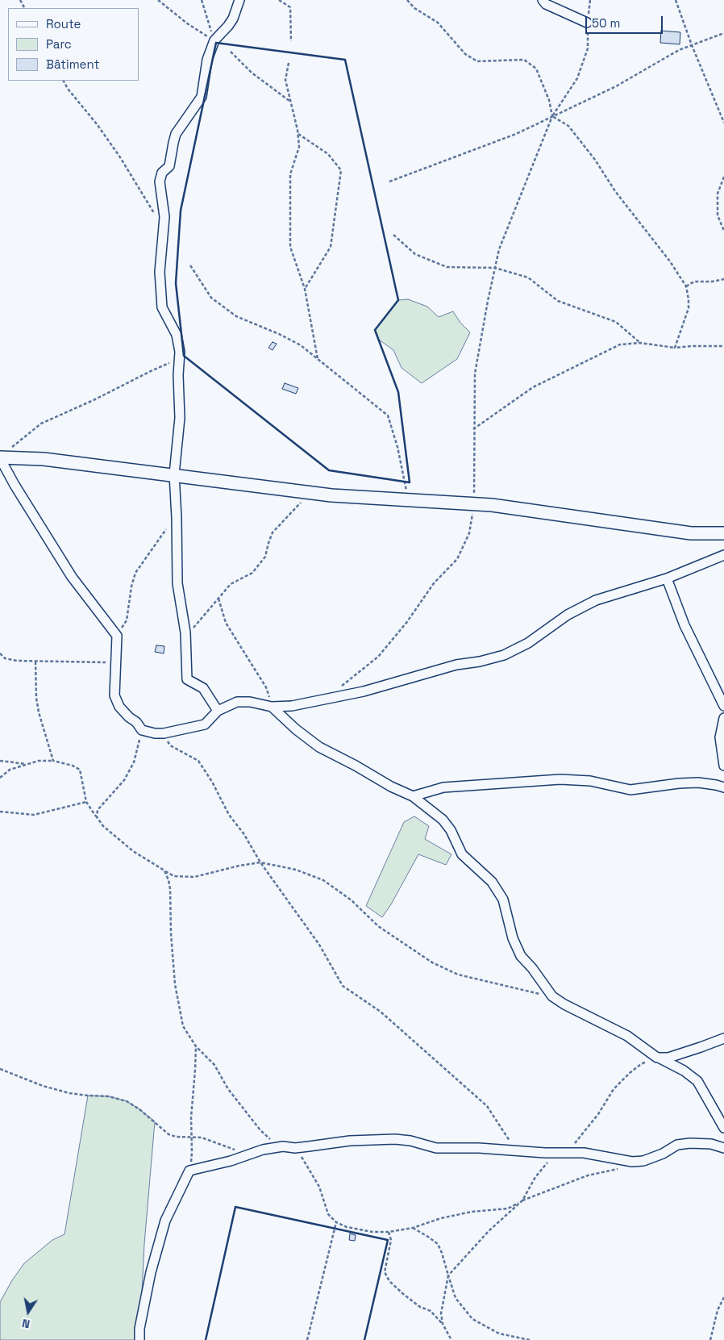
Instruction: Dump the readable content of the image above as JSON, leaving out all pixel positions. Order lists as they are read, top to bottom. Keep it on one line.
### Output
{"legend":["Route","Parc","Bâtiment"],"scale_bar":"50 m","north":"bottom"}
